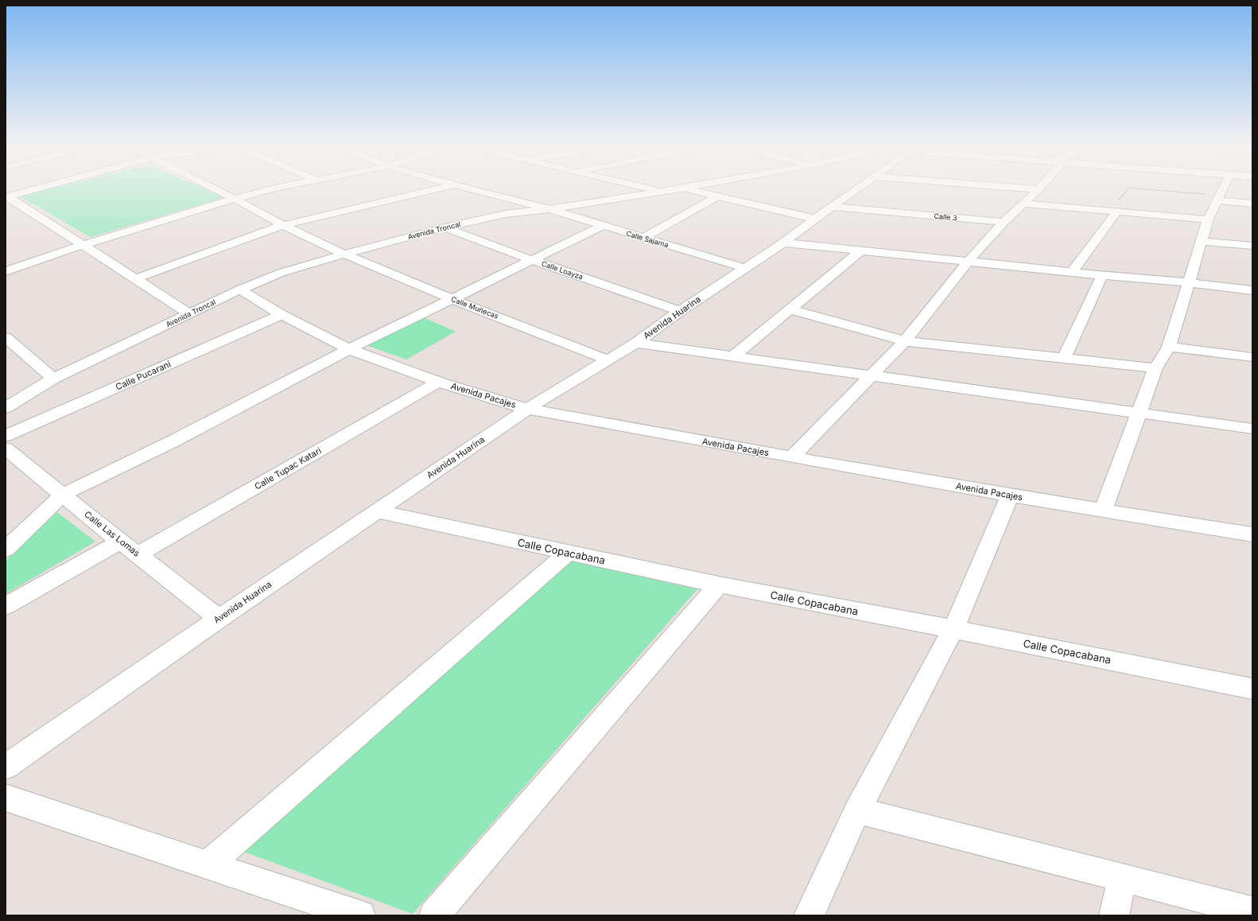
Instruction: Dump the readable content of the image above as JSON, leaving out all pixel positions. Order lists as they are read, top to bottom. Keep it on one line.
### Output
{"streets":{"street":["Calle 3","Avenida Troncal","Calle Sajama","Calle Loayza","Calle Muñecas","Avenida Huarina","Calle Pucarani","Avenida Pacajes","Calle Tupac Katari","Calle Las Lomas","Calle Copacabana"]},"crossings":[["Calle 3","Avenida Huarina"],["Avenida Troncal","Calle Sajama"],["Avenida Troncal","Calle Loayza"],["Avenida Troncal","Calle Muñecas"],["Avenida Troncal","Avenida Pacajes"],["Calle Sajama","Avenida Huarina"],["Calle Loayza","Avenida Huarina"],["Calle Muñecas","Avenida Huarina"],["Avenida Huarina","Avenida Pacajes"],["Avenida Huarina","Calle Las Lomas"],["Avenida Huarina","Calle Copacabana"],["Calle Pucarani","Avenida Pacajes"],["Avenida Pacajes","Calle Tupac Katari"],["Calle Tupac Katari","Calle Las Lomas"]]}
